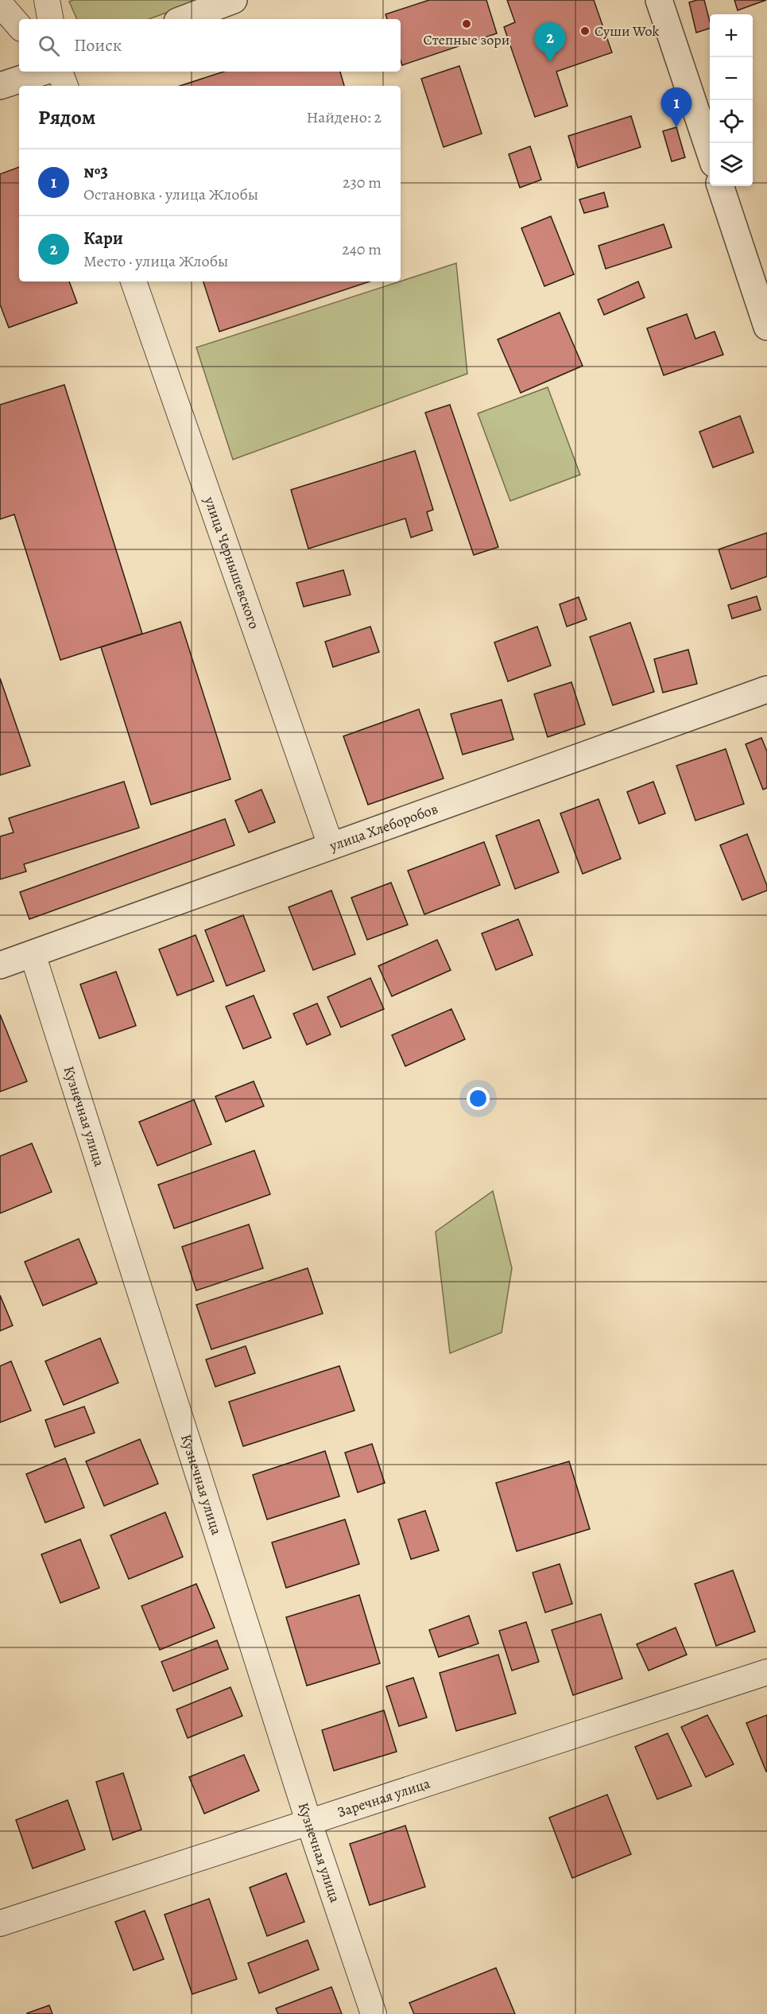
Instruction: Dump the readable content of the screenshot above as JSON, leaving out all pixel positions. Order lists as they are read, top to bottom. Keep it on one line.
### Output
{"streets":{"street":["улица Чернышевского","улица Хлеборобов","Кузнечная улица","Заречная улица"]},"crossings":[["улица Чернышевского","улица Хлеборобов"],["улица Хлеборобов","Кузнечная улица"],["Кузнечная улица","Заречная улица"]],"places":["Степные зори","Суши Wok"],"page":{"map_buttons":["+","−"],"search":"Поиск","pins":["2","1"],"heading":["Рядом","Найдено: 2"],"list":[{"mark":"1","name":"№3","note":"Остановка · улица Жлобы","value":"230 m"},{"mark":"2","name":"Кари","note":"Место · улица Жлобы","value":"240 m"}]}}
